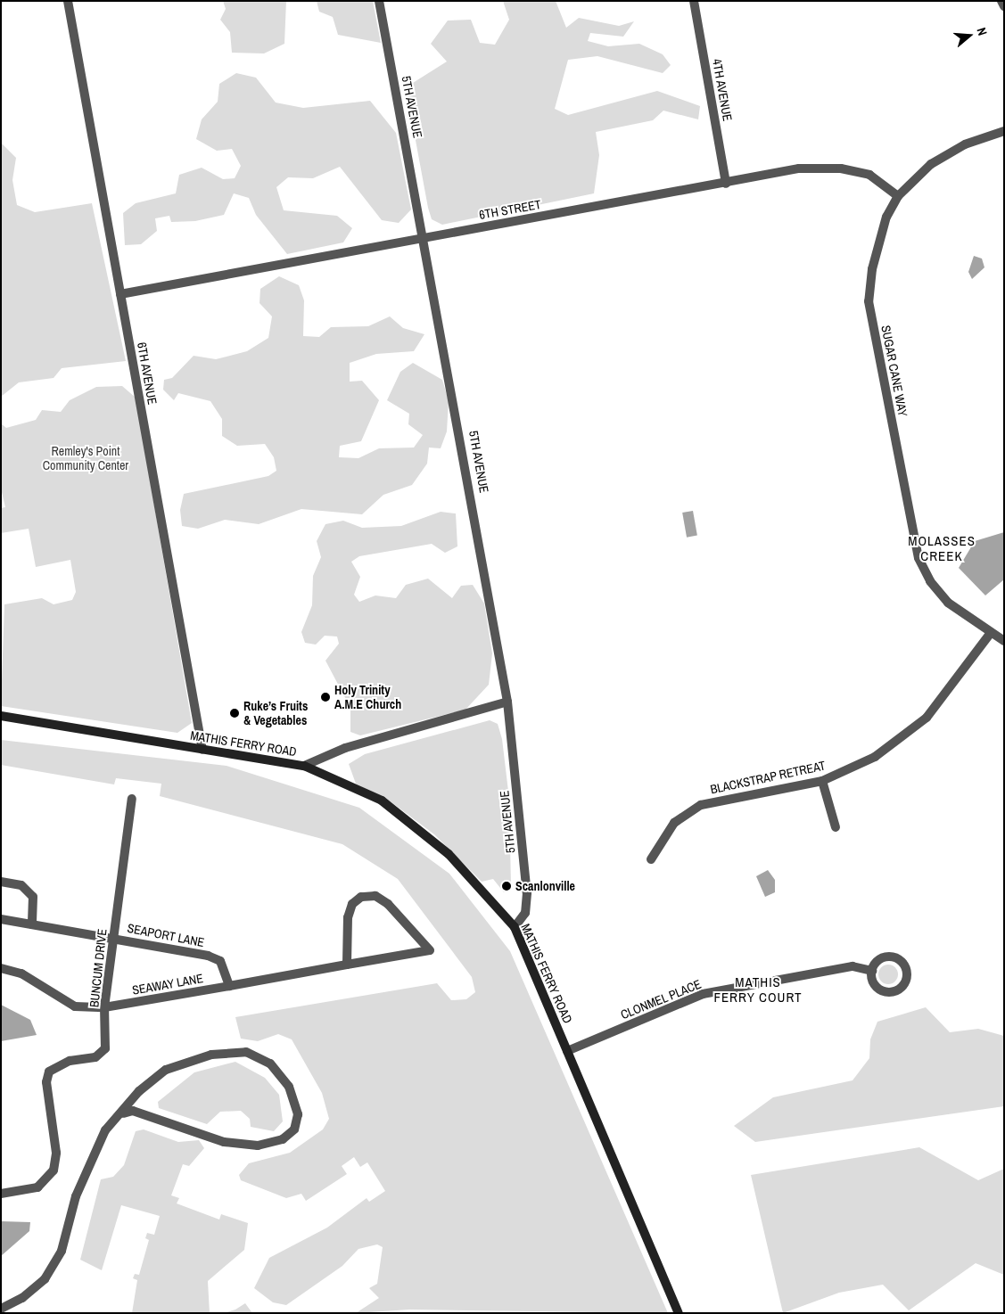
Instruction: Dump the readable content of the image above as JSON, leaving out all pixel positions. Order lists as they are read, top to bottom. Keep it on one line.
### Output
{"streets":{"main road":["MATHIS FERRY ROAD"],"street":["4TH AVENUE","5TH AVENUE","6TH STREET","SUGAR CANE WAY","6TH AVENUE","BLACKSTRAP RETREAT","SEAPORT LANE","BUNCUM DRIVE","SEAWAY LANE","CLONMEL PLACE"]},"crossings":[["4TH AVENUE","6TH STREET"],["5TH AVENUE","6TH STREET"],["5TH AVENUE","MATHIS FERRY ROAD"],["6TH STREET","SUGAR CANE WAY"],["6TH STREET","6TH AVENUE"],["SUGAR CANE WAY","BLACKSTRAP RETREAT"],["6TH AVENUE","MATHIS FERRY ROAD"],["MATHIS FERRY ROAD","CLONMEL PLACE"],["SEAPORT LANE","BUNCUM DRIVE"],["SEAPORT LANE","SEAWAY LANE"],["BUNCUM DRIVE","SEAWAY LANE"]],"districts":["MOLASSES CREEK","MATHIS FERRY COURT"],"parks":["Remley's Point Community Center"],"places":["Holy Trinity A.M.E Church","Ruke’s Fruits & Vegetables","Scanlonville"],"north":"right"}
